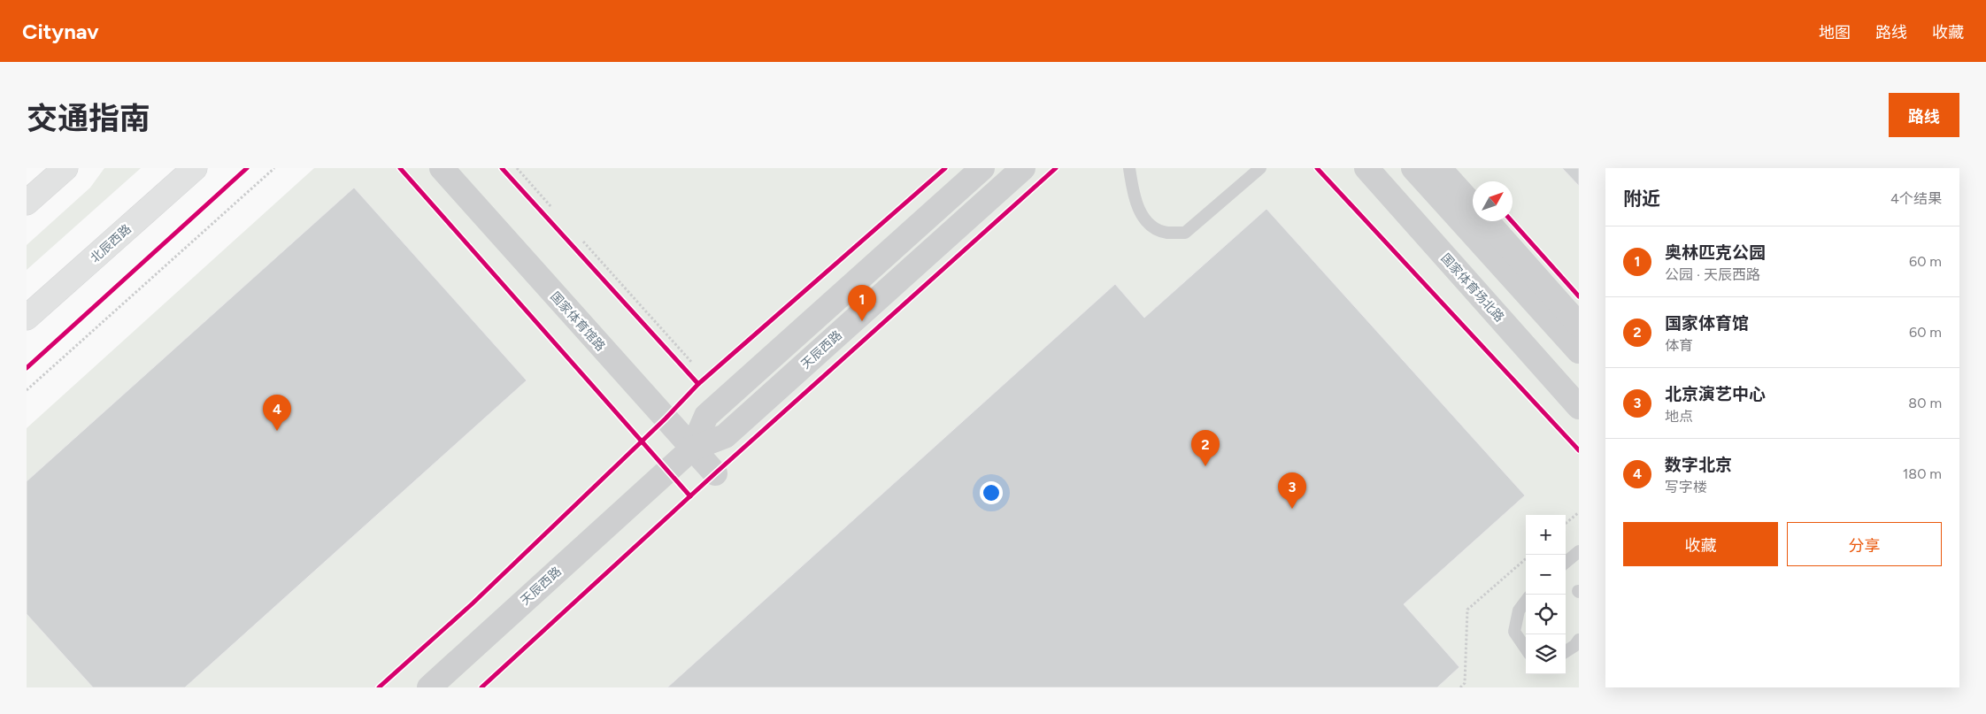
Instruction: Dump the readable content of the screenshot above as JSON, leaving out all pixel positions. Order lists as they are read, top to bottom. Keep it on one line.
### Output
{"streets":{"main road":["北辰西路"],"street":["国家体育场北路","国家体育馆路","天辰西路"]},"crossings":[["国家体育馆路","天辰西路"]],"north":"top right","page":{"header":"Citynav","nav":["地图","路线","收藏"],"title":"交通指南","buttons":["路线",["收藏","分享"]],"heading":["附近","4个结果"],"list":[{"mark":"1","name":"奥林匹克公园","note":"公园 · 天辰西路","value":"60 m"},{"mark":"2","name":"国家体育馆","note":"体育","value":"60 m"},{"mark":"3","name":"北京演艺中心","note":"地点","value":"80 m"},{"mark":"4","name":"数字北京","note":"写字楼","value":"180 m"}],"pins":["1","4","2","3"],"map_buttons":["+","−"]}}
